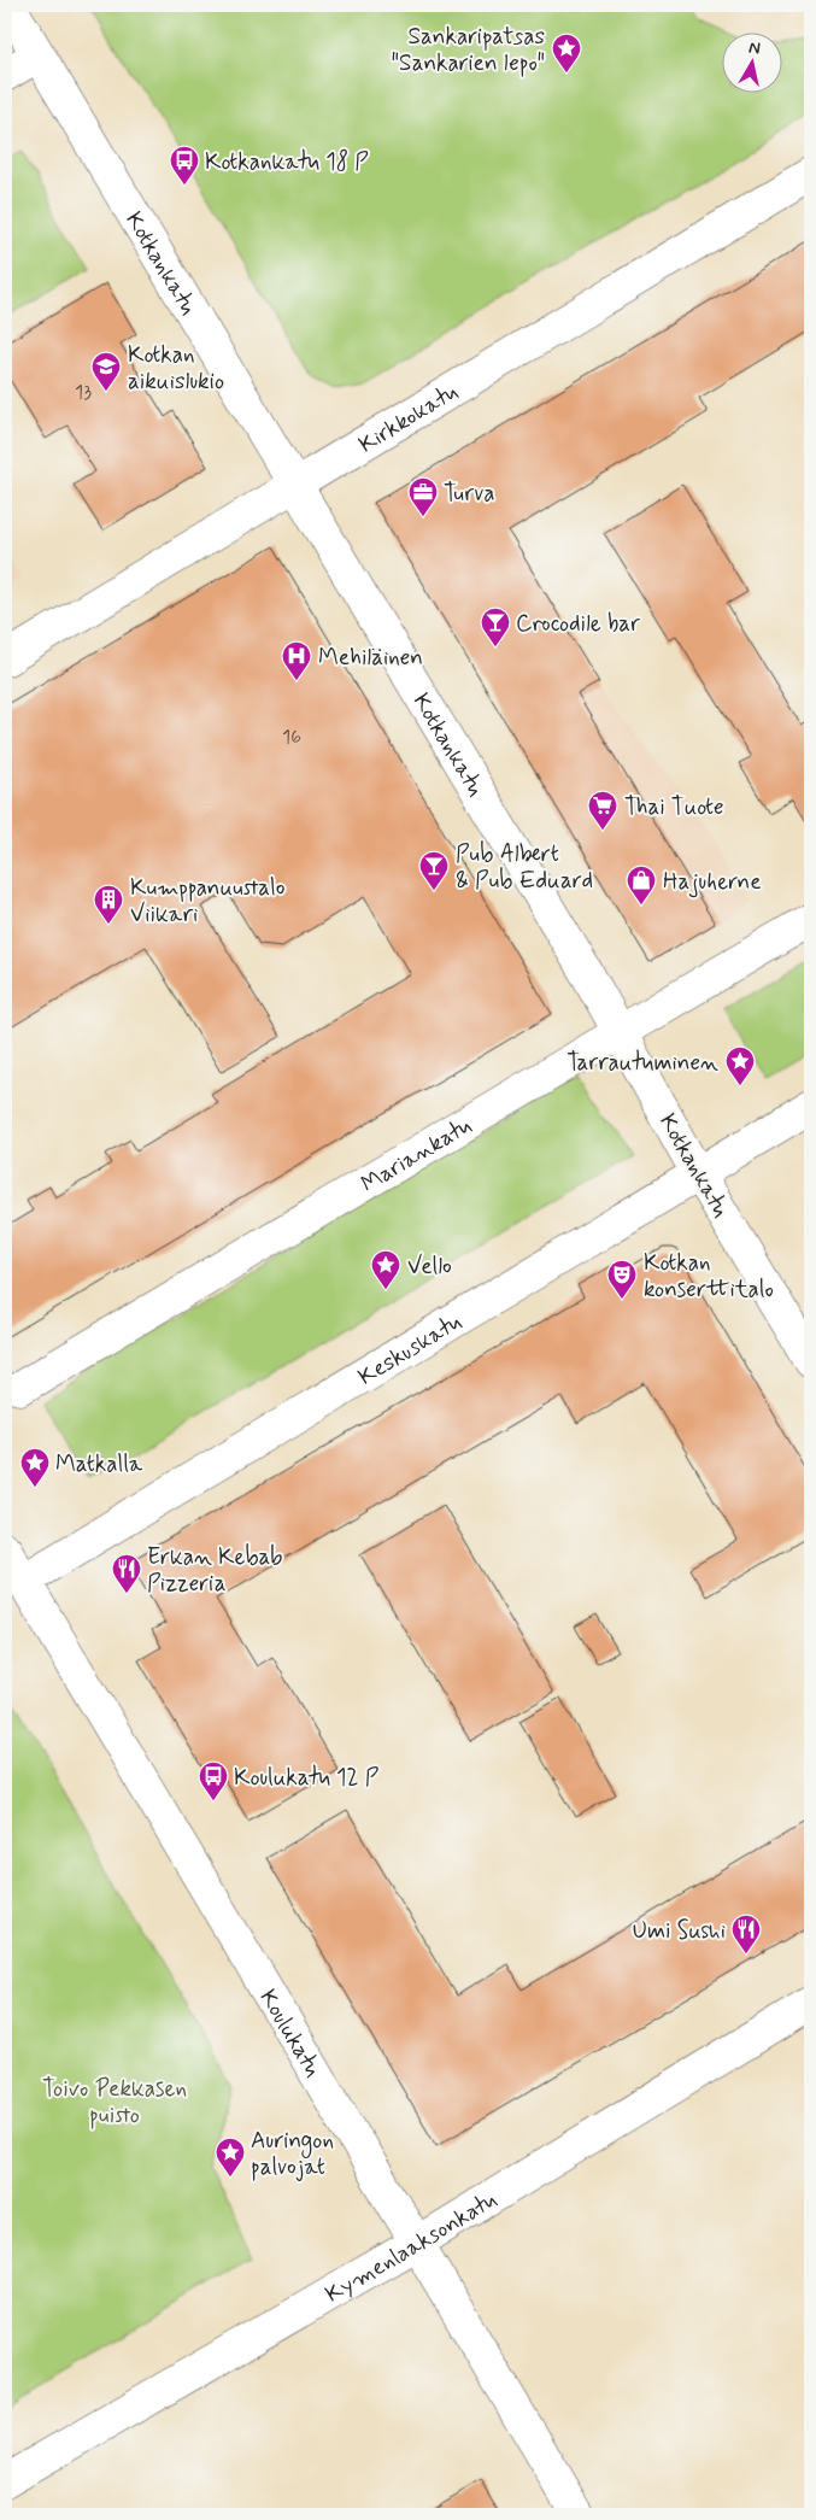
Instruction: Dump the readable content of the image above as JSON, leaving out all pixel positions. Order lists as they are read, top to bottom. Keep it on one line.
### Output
{"streets":{"main road":["Kotkankatu","Kirkkokatu","Mariankatu","Keskuskatu","Koulukatu","Kymenlaaksonkatu"]},"crossings":[["Kotkankatu","Kirkkokatu"],["Kotkankatu","Mariankatu"],["Kotkankatu","Keskuskatu"],["Keskuskatu","Koulukatu"],["Koulukatu","Kymenlaaksonkatu"]],"parks":["Toivo Pekkasen puisto"],"places":{"place":["Sankaripatsas \"Sankarien lepo\"","Tarrautuminen","Vello","Matkalla","Auringon palvojat"],"bus stop":["Kotkankatu 18 P","Koulukatu 12 P"],"school or university":["Kotkan aikuislukio"],"office":["Turva"],"bar":["Crocodile bar","Pub Albert & Pub Eduard"],"hospital":["Mehiläinen"],"supermarket":["Thai Tuote"],"shop":["Hajuherne"],"building":["Kumppanuustalo Viikari"],"theatre":["Kotkan konserttitalo"],"restaurant":["Erkan Kebab Pizzeria","Umi Sushi"]},"house_numbers":["13","16"],"north":"top"}
